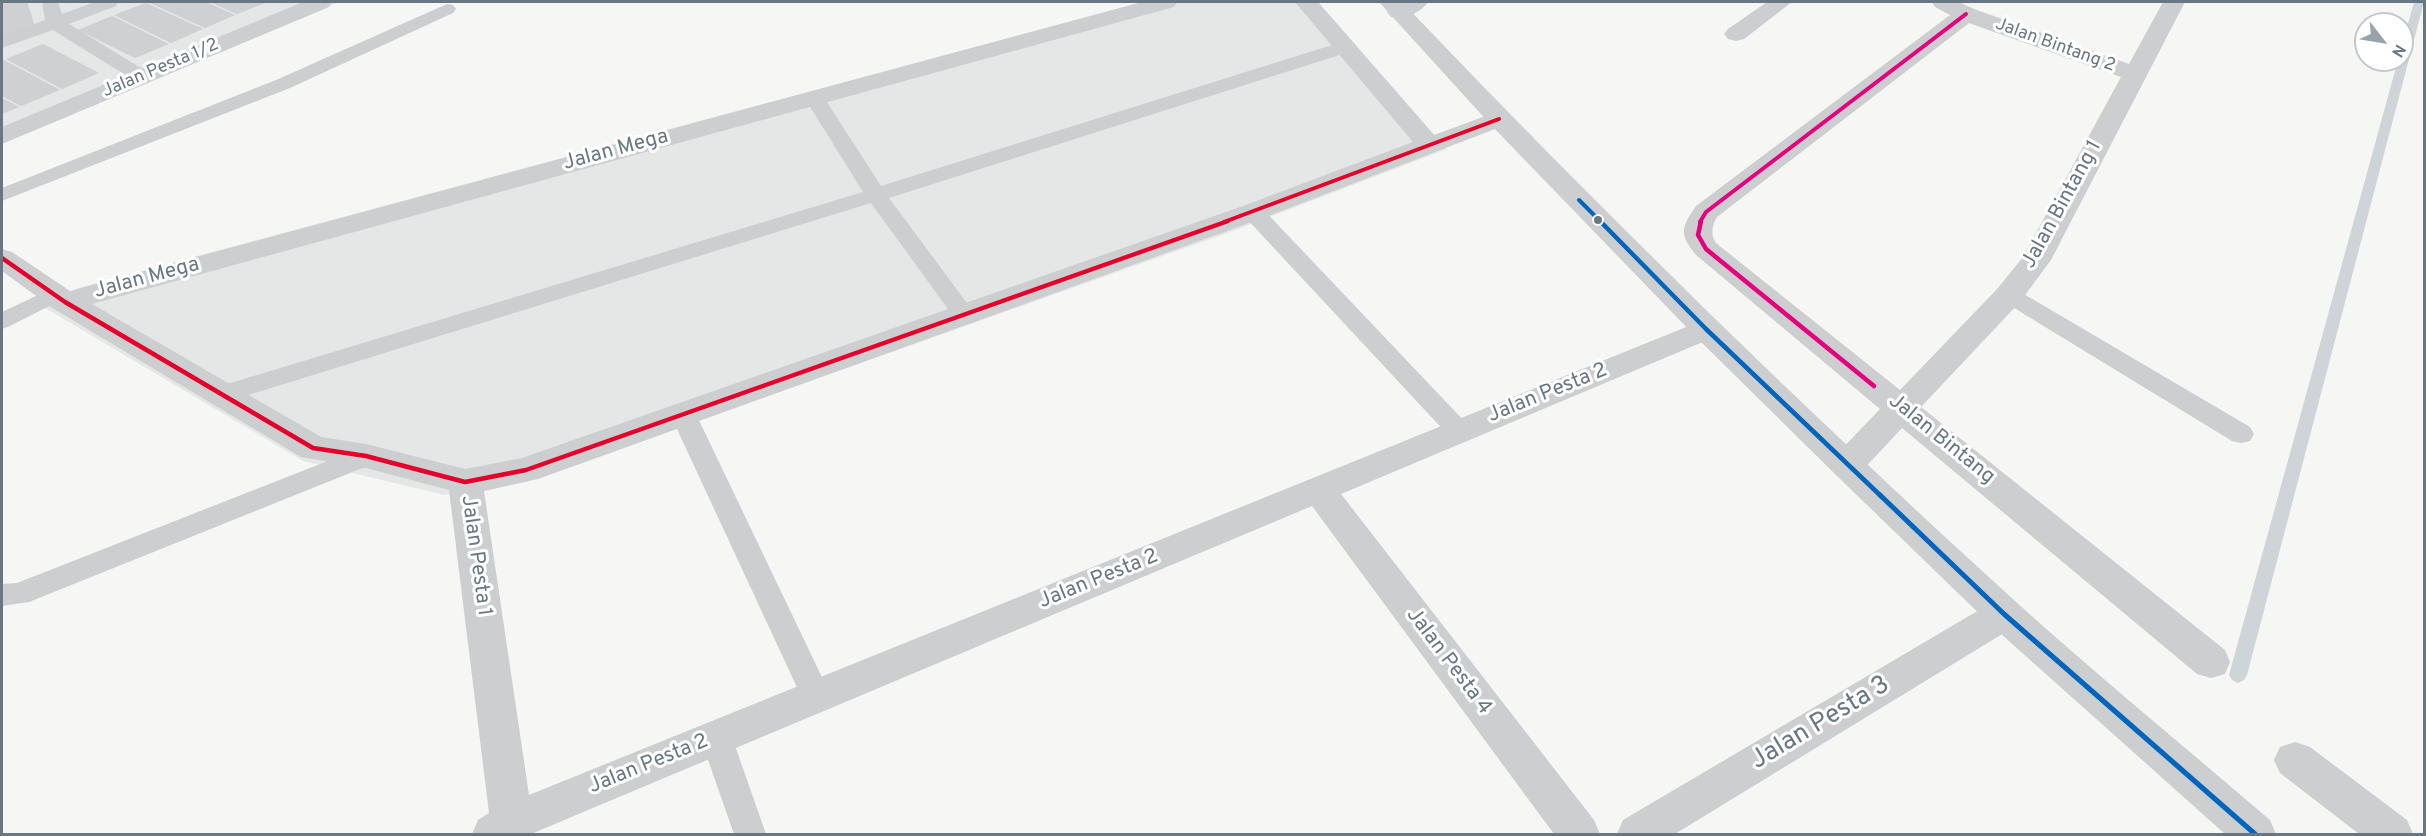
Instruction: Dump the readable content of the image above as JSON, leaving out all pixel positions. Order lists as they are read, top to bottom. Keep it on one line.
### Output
{"streets":{"street":["Jalan Bintang 2","Jalan Pesta 1/2","Jalan Mega","Jalan Bintang 1","Jalan Pesta 2","Jalan Bintang","Jalan Pesta 1","Jalan Pesta 4","Jalan Pesta 3"]},"crossings":[["Jalan Bintang 2","Jalan Bintang 1"],["Jalan Bintang 2","Jalan Bintang"],["Jalan Bintang 1","Jalan Bintang"],["Jalan Pesta 2","Jalan Pesta 1"],["Jalan Pesta 2","Jalan Pesta 4"]],"north":"bottom right"}
